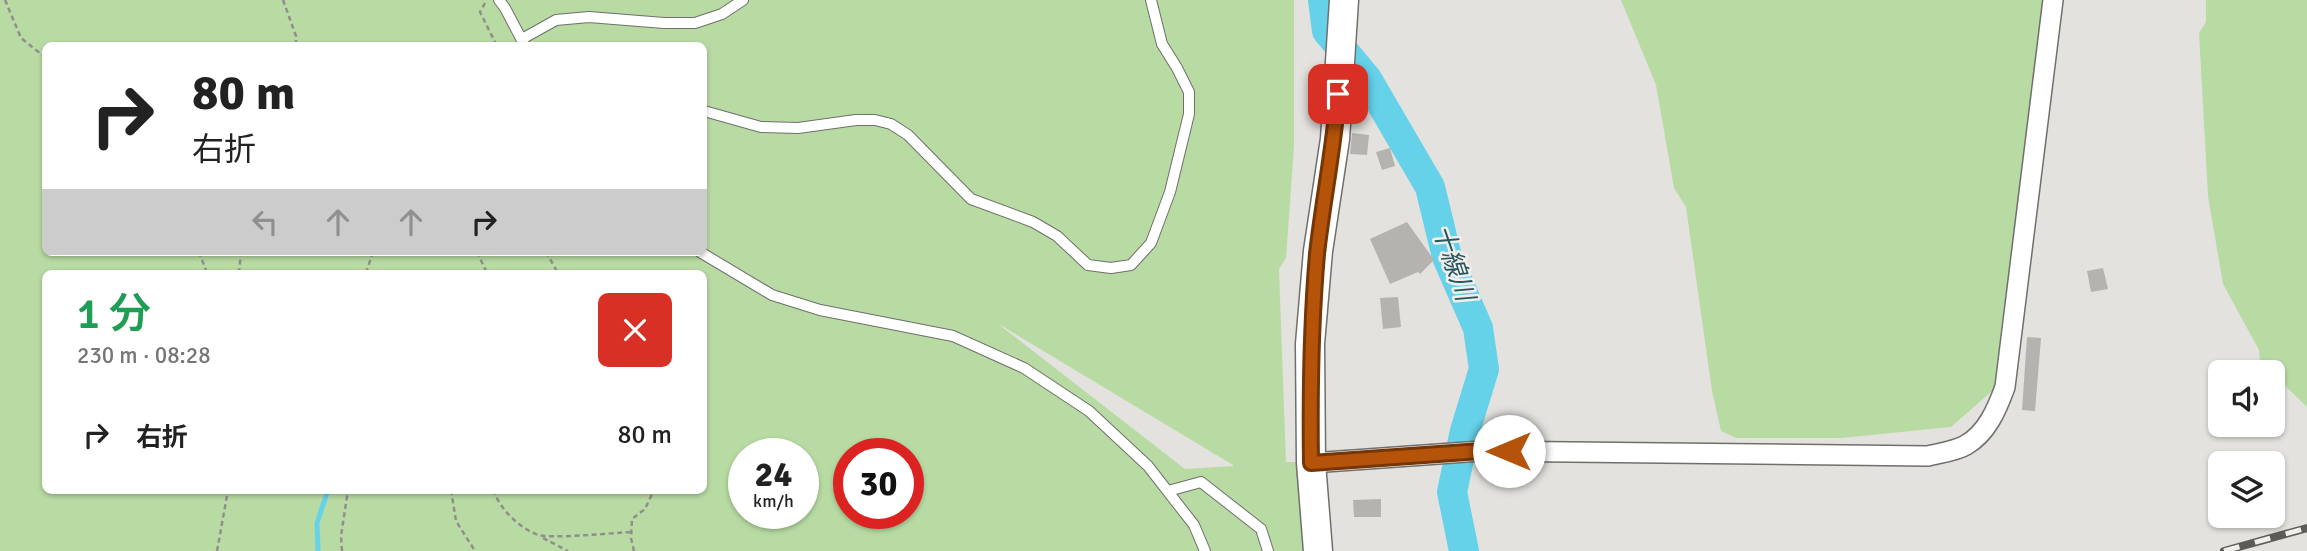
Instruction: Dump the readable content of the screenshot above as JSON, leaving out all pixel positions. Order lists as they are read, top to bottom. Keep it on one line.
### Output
{"water":["十線川"],"page":{"turn":["80 m","右折"],"heading":["1 分","230 m · 08:28"],"list":[{"name":"右折","value":"80 m"}],"speed":"24 km/h","limit":"30"}}
